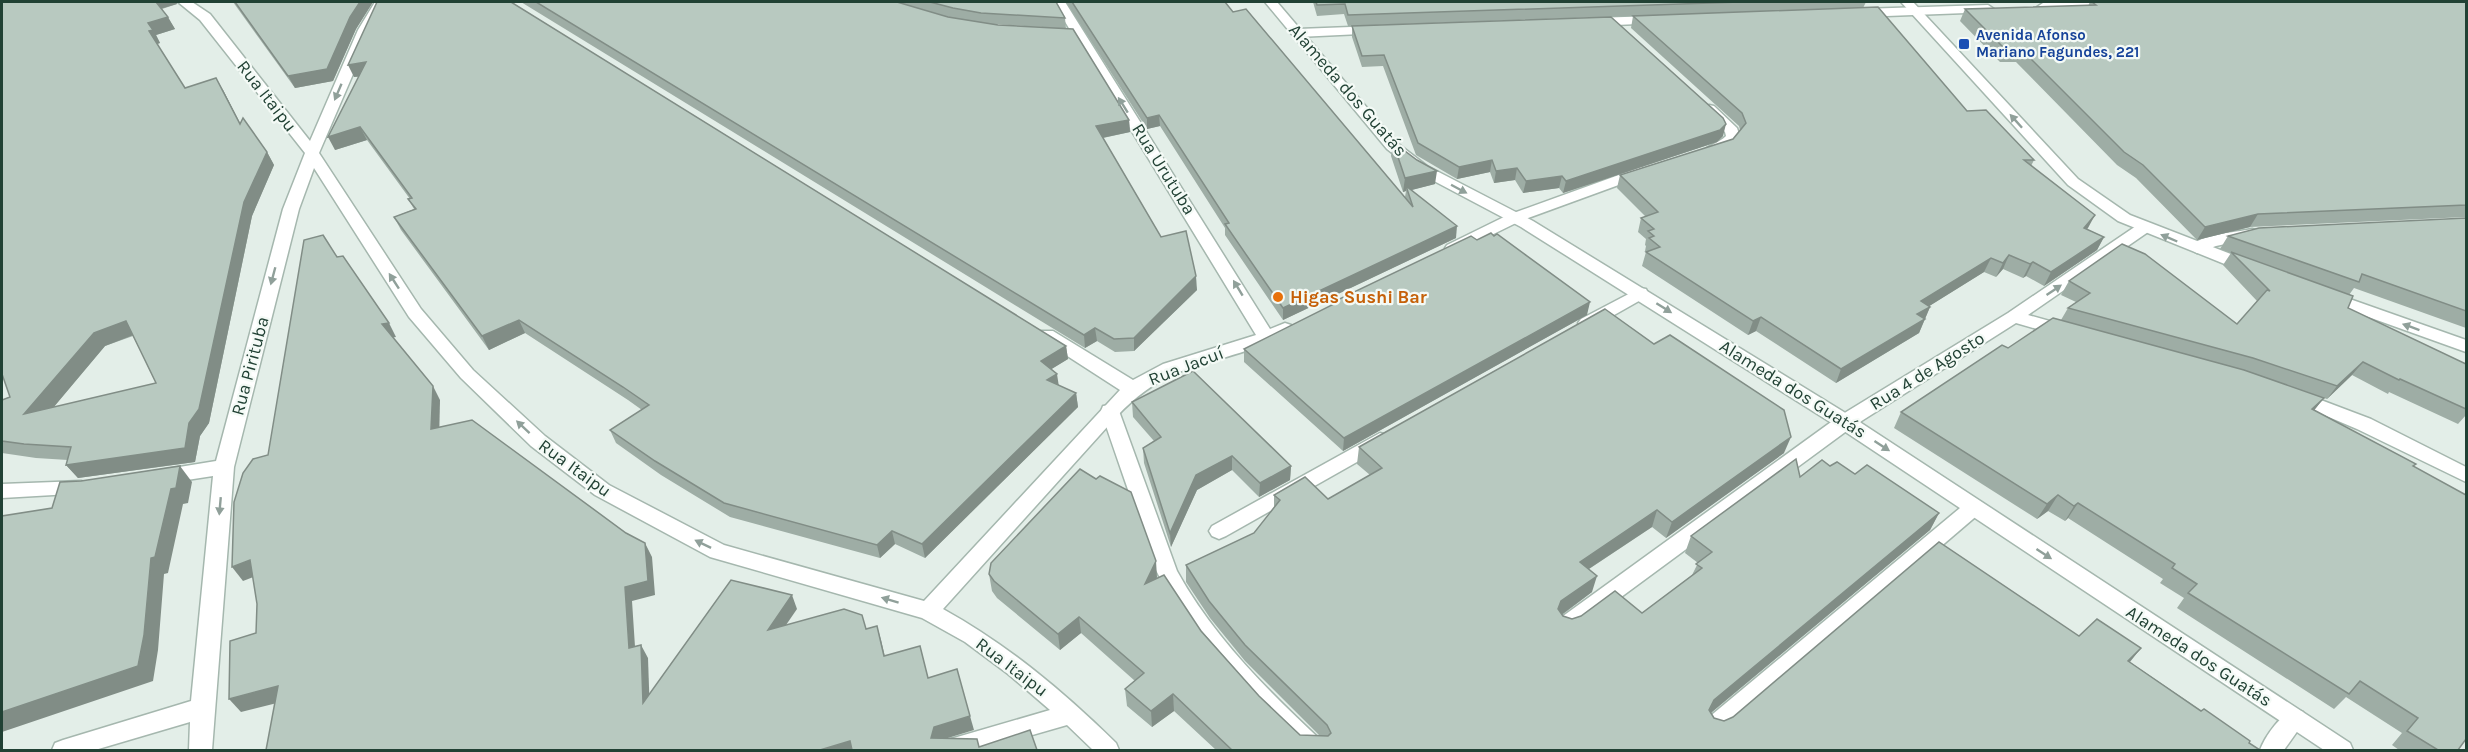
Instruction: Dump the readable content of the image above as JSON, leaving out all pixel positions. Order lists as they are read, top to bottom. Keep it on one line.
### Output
{"streets":{"street":["Alameda dos Guatás","Rua Itaipu","Rua Urutuba","Rua Pirituba","Rua Jacuí","Rua 4 de Agosto"]},"crossings":[["Alameda dos Guatás","Rua 4 de Agosto"],["Rua Itaipu","Rua Pirituba"],["Rua Itaipu","Rua Jacuí"],["Rua Urutuba","Rua Jacuí"]],"one_way":["Alameda dos Guatás","Rua Itaipu","Rua Urutuba","Rua Pirituba"],"places":{"transit":["Avenida Afonso Mariano Fagundes, 221"],"other":["Higas Sushi Bar"]}}
